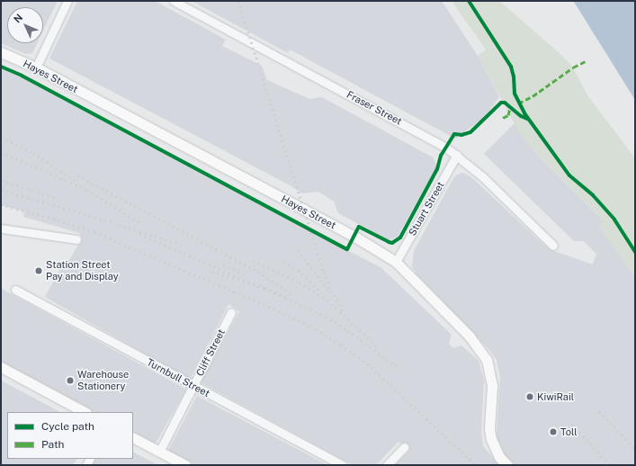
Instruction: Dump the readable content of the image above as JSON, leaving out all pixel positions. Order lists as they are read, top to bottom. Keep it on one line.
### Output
{"streets":{"main road":["Hayes Street"],"street":["Fraser Street","Stuart Street","Cliff Street","Turnbull Street"]},"crossings":[["Hayes Street","Stuart Street"],["Fraser Street","Stuart Street"],["Cliff Street","Turnbull Street"]],"places":["Station Street Pay and Display","Warehouse Stationery","KiwiRail","Toll"],"legend":["Cycle path","Path"],"north":"top left"}
